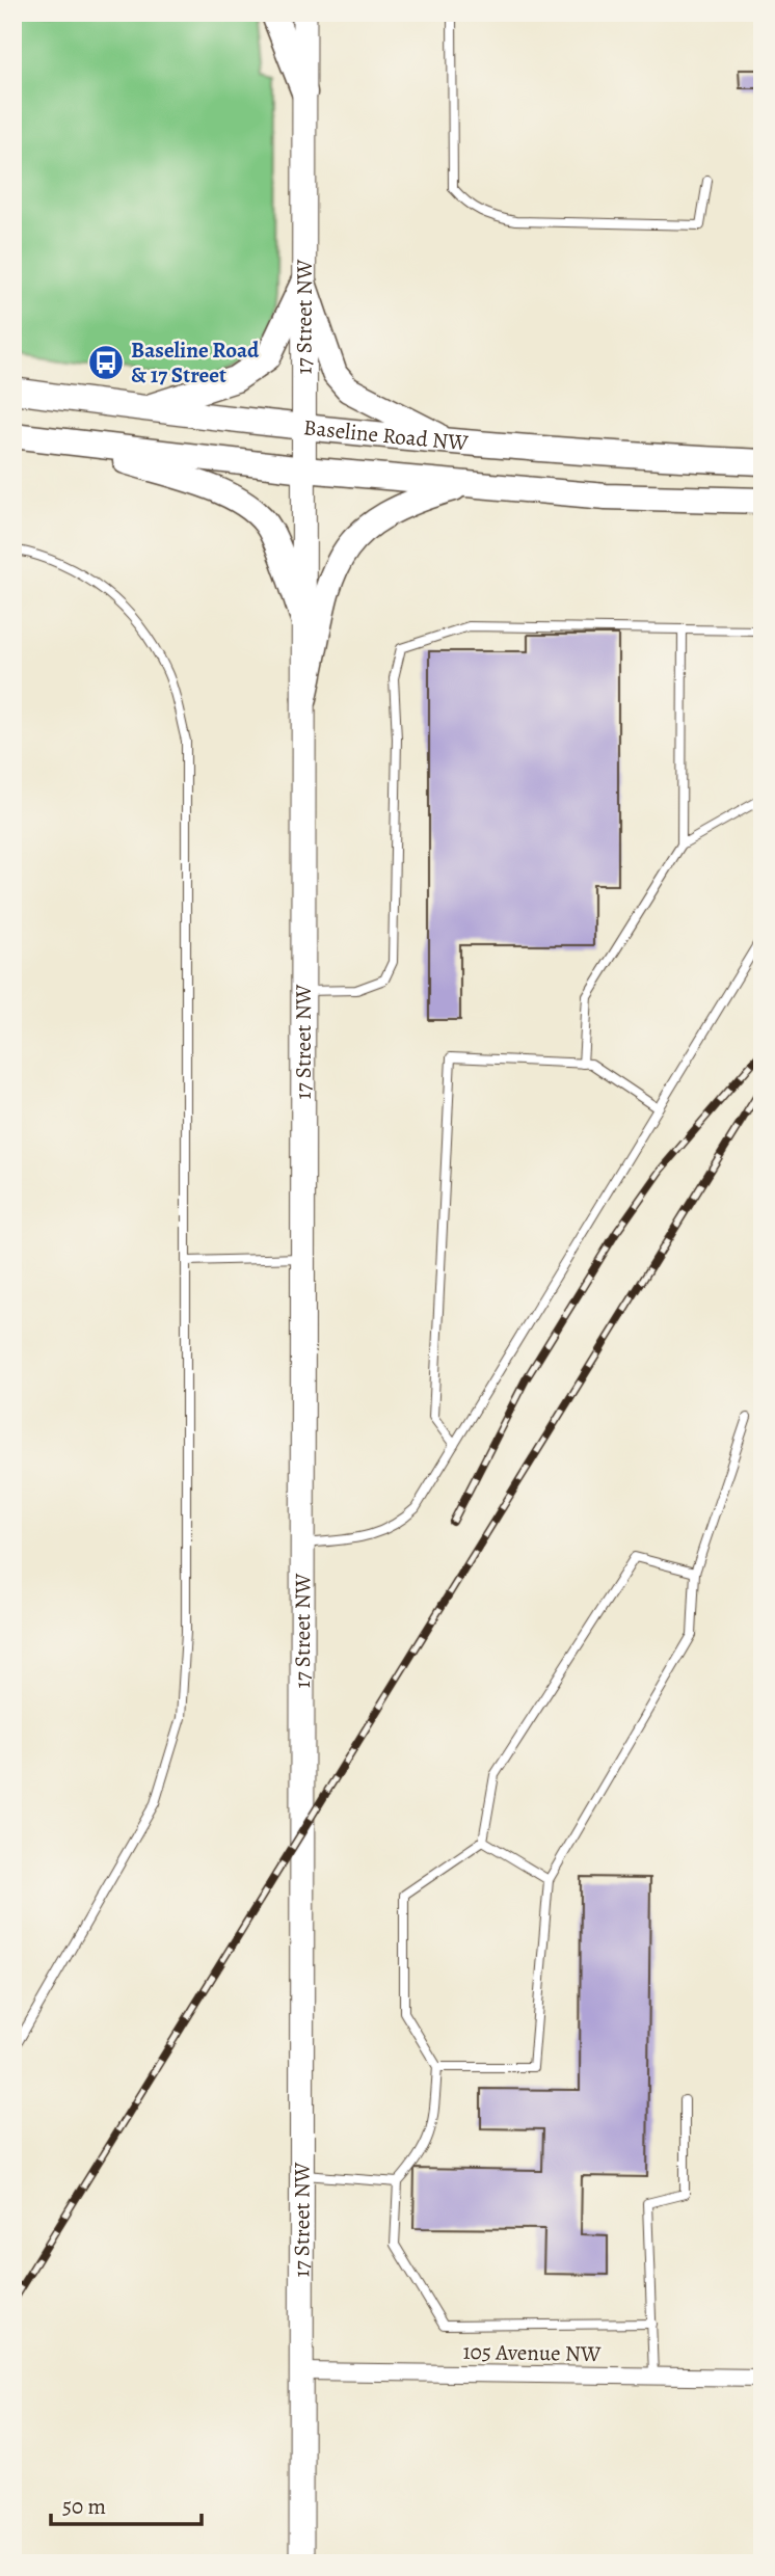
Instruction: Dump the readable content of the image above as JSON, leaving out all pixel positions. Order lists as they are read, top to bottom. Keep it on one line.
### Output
{"streets":{"main road":["17 Street NW","Baseline Road NW"],"street":["105 Avenue NW"]},"crossings":[["17 Street NW","Baseline Road NW"],["17 Street NW","105 Avenue NW"]],"places":{"bus stop":["Baseline Road & 17 Street"]},"scale_bar":"50 m"}
